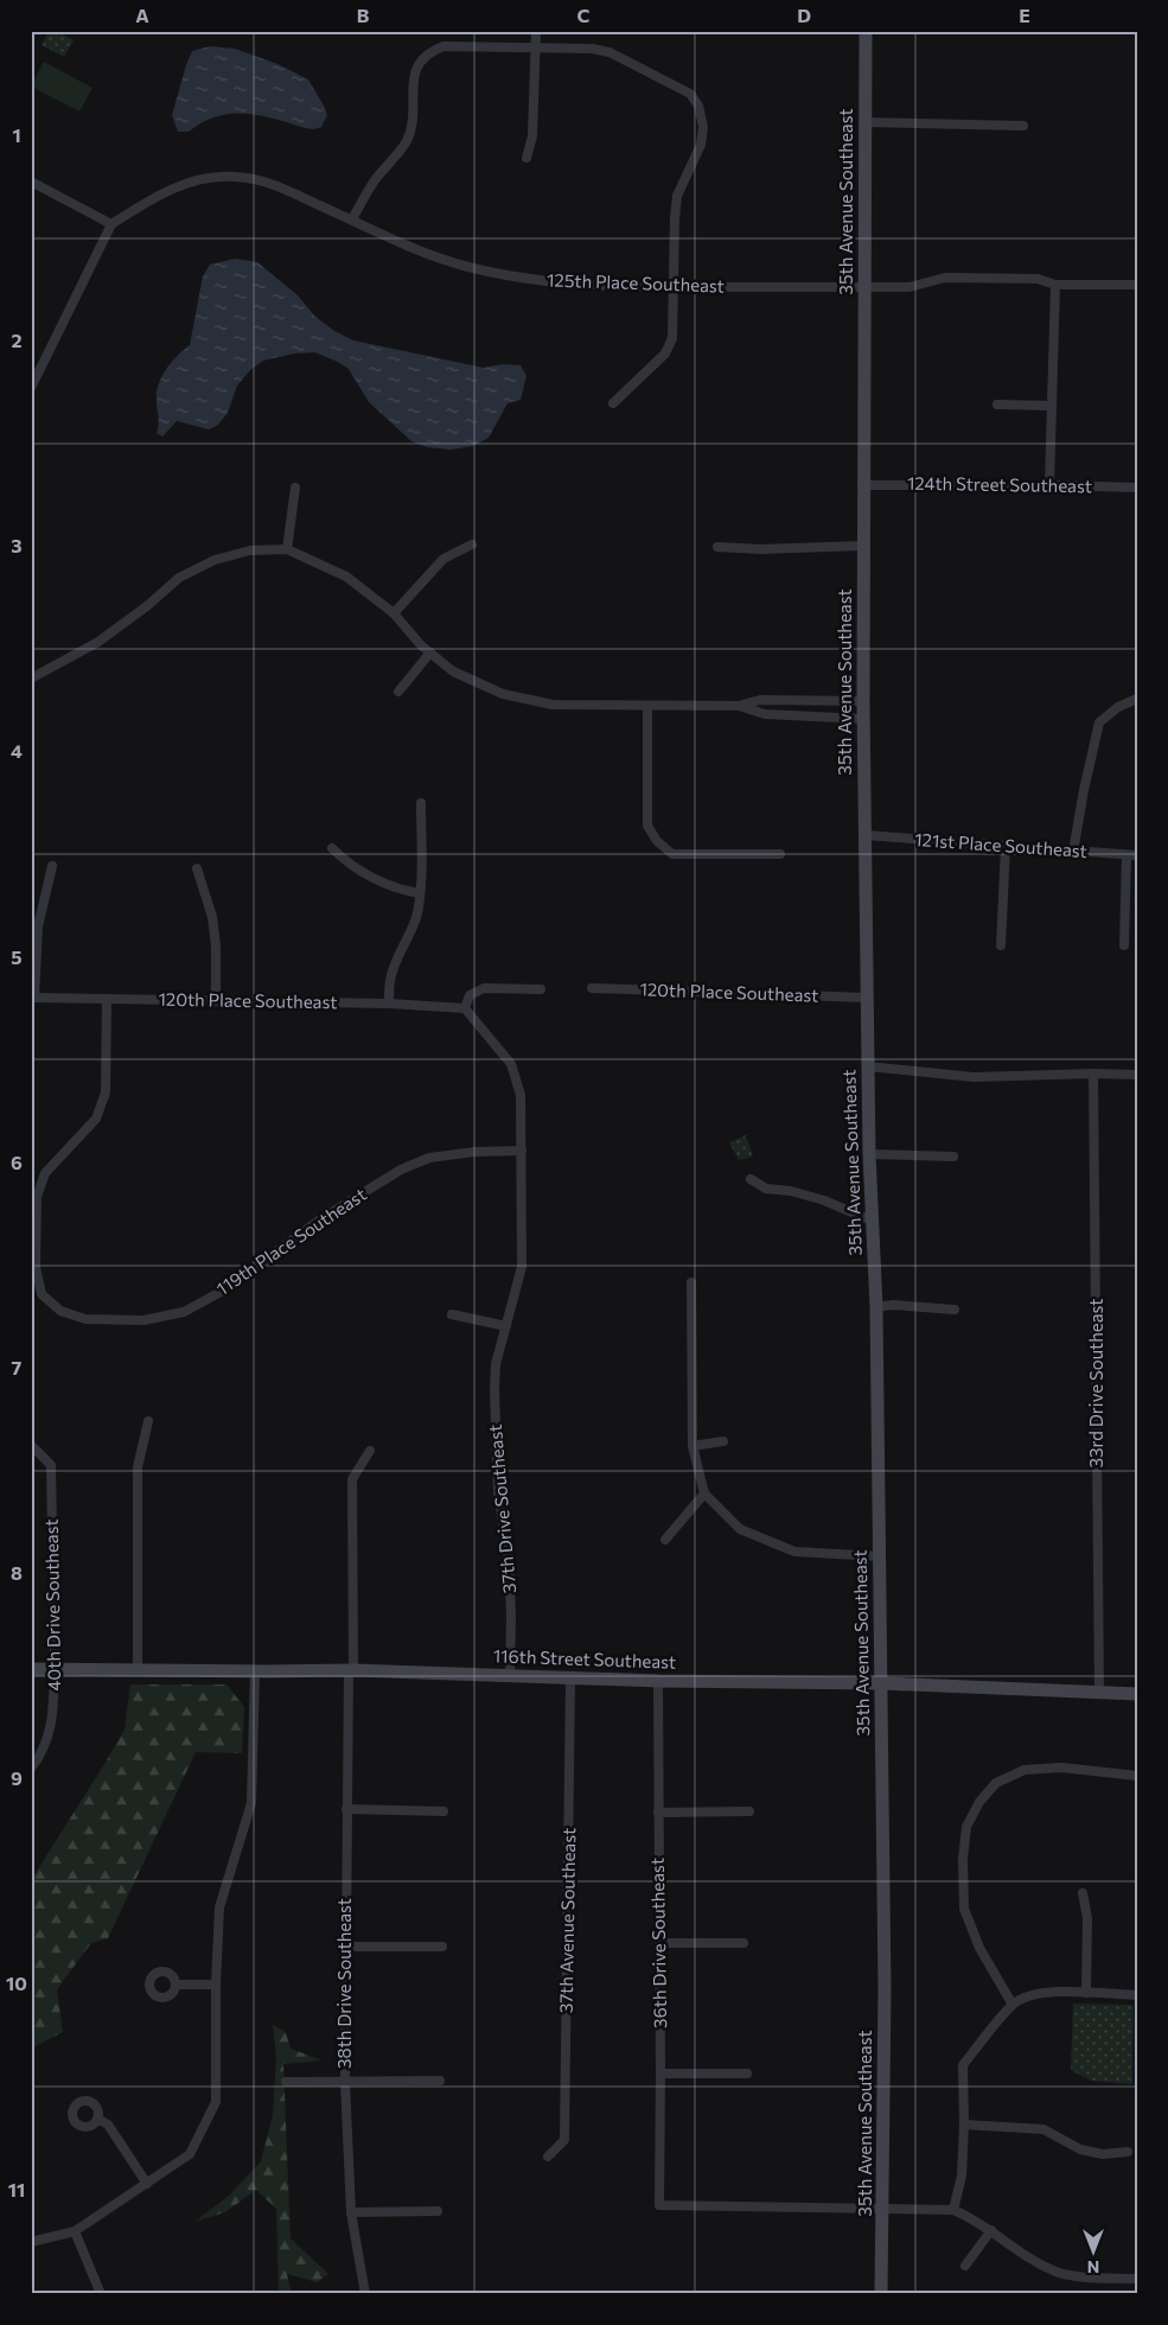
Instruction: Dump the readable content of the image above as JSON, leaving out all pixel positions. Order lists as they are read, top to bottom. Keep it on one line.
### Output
{"streets":{"street":["35th Avenue Southeast","125th Place Southeast","124th Street Southeast","121st Place Southeast","120th Place Southeast","119th Place Southeast","33rd Drive Southeast","37th Drive Southeast","40th Drive Southeast","116th Street Southeast","37th Avenue Southeast","36th Drive Southeast","38th Drive Southeast"]},"crossings":[["35th Avenue Southeast","125th Place Southeast"],["35th Avenue Southeast","124th Street Southeast"],["35th Avenue Southeast","121st Place Southeast"],["35th Avenue Southeast","120th Place Southeast"],["35th Avenue Southeast","116th Street Southeast"],["35th Avenue Southeast","36th Drive Southeast"],["120th Place Southeast","119th Place Southeast"],["120th Place Southeast","37th Drive Southeast"],["119th Place Southeast","37th Drive Southeast"],["33rd Drive Southeast","116th Street Southeast"],["37th Drive Southeast","116th Street Southeast"],["40th Drive Southeast","116th Street Southeast"],["116th Street Southeast","37th Avenue Southeast"],["116th Street Southeast","36th Drive Southeast"],["116th Street Southeast","38th Drive Southeast"]],"north":"bottom","grid":{"columns":["A","B","C","D","E"],"rows":["1","2","3","4","5","6","7","8","9","10","11"]}}
